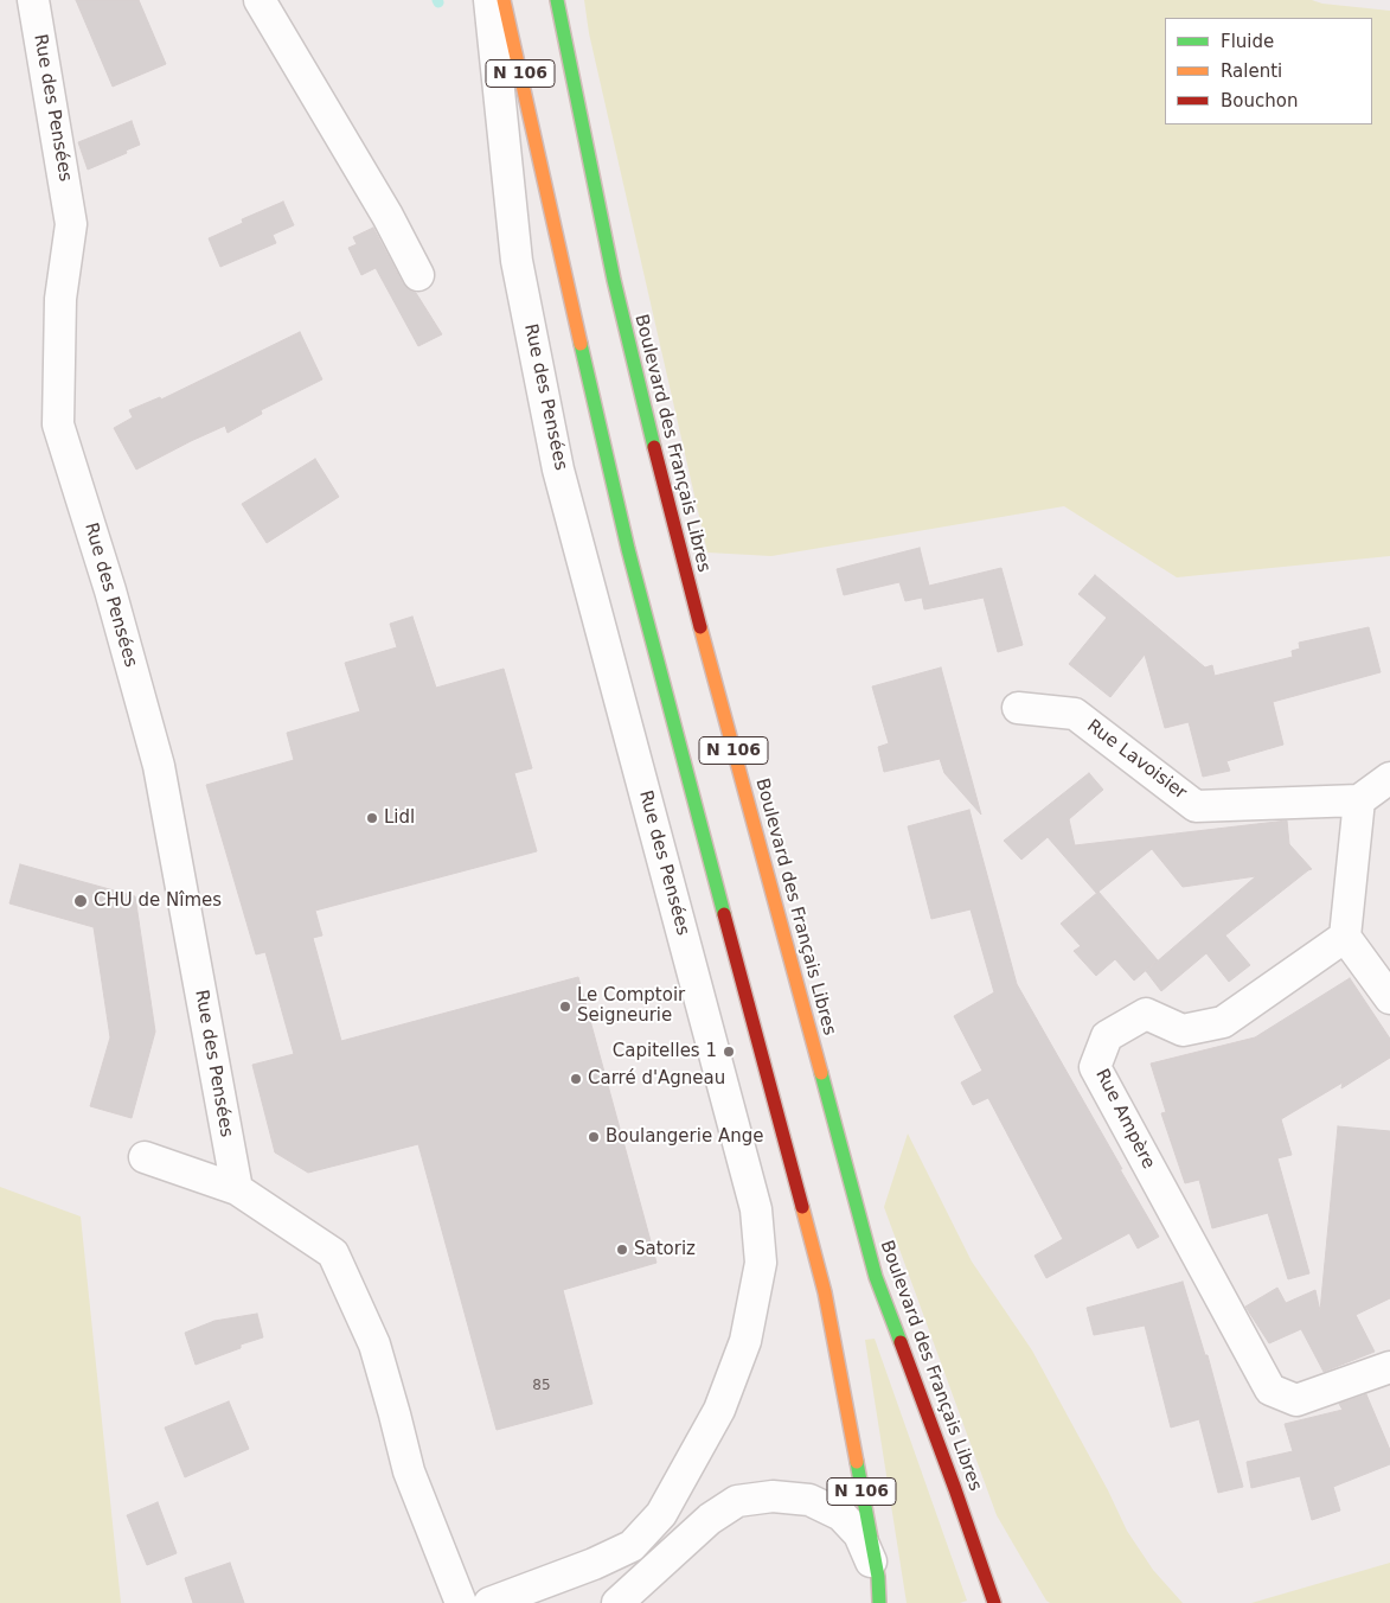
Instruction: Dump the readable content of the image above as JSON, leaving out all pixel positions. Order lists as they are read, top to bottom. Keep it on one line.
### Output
{"streets":{"main road":["N 106","Boulevard des Français Libres"],"street":["Rue des Pensées","Rue Lavoisier","Rue Ampère"]},"places":["Lidl","CHU de Nîmes","Le Comptoir Seigneurie","Capitelles 1","Carré d'Agneau","Boulangerie Ange","Satoriz"],"house_numbers":["85"],"legend":["Fluide","Ralenti","Bouchon"]}
